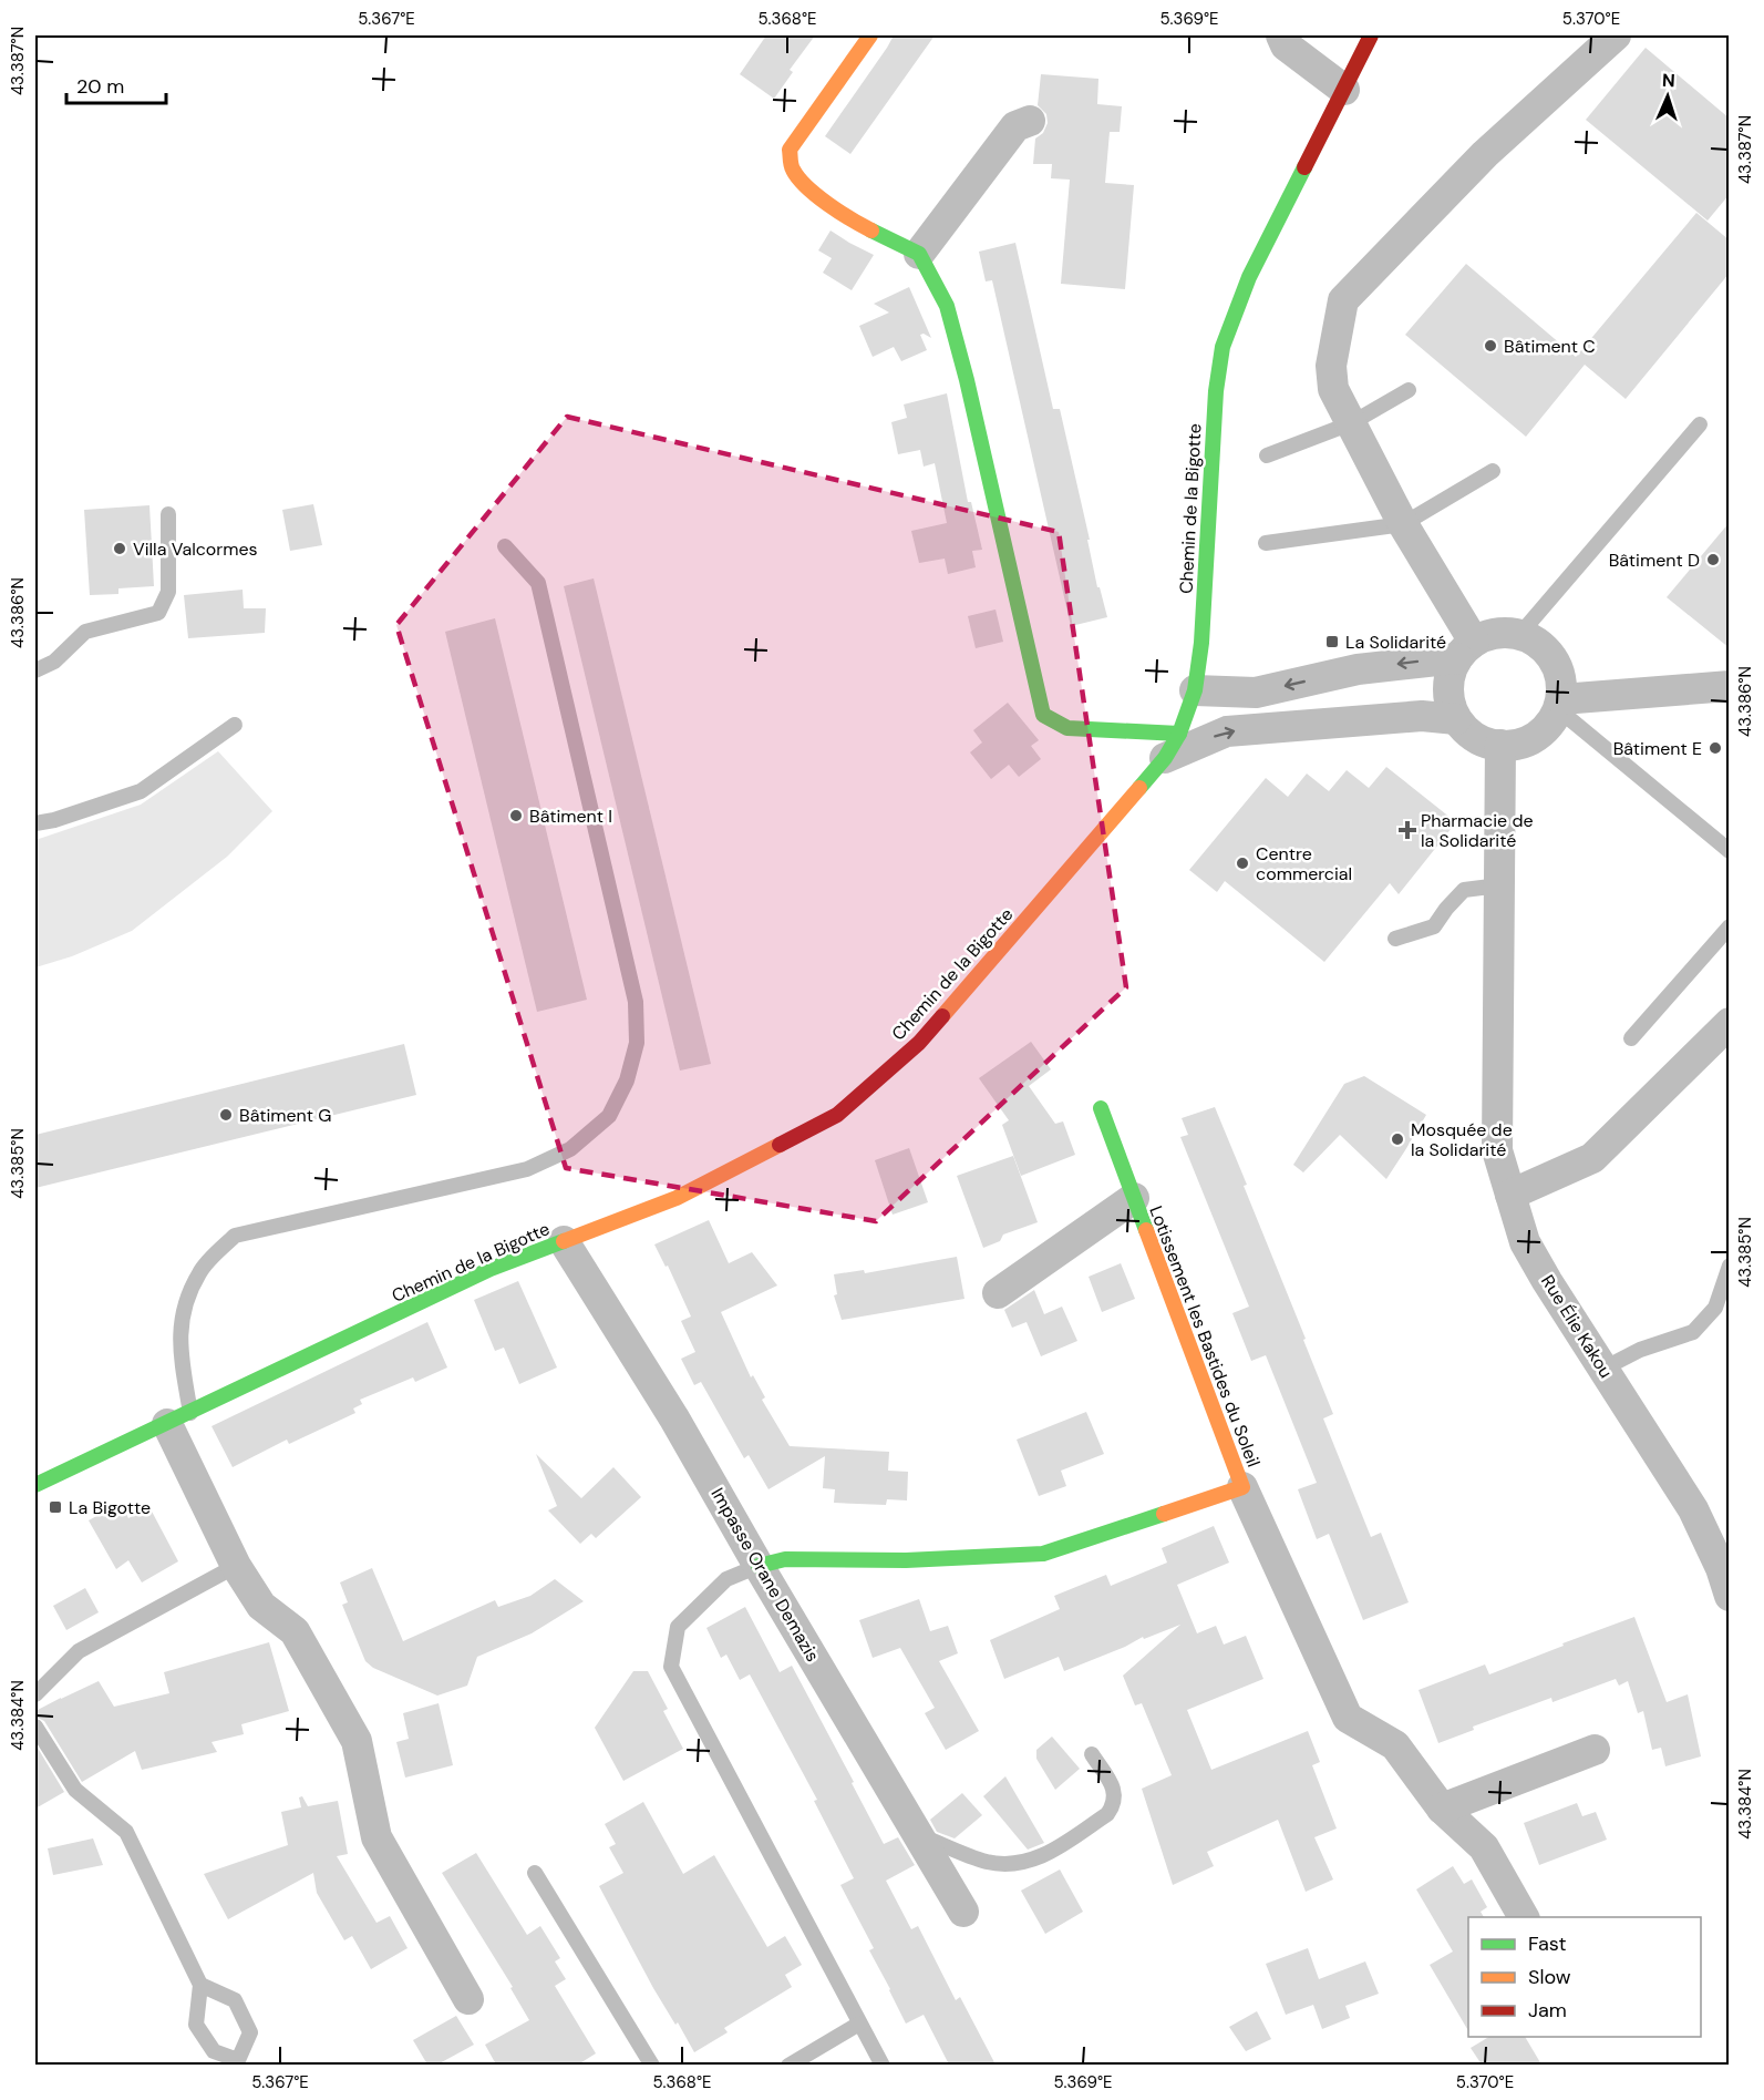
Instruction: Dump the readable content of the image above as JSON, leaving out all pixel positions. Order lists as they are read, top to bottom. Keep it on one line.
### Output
{"streets":{"street":["Chemin de la Bigotte","Rue Élie Kakou","Lotissement les Bastides du Soleil","Impasse Orane Demazis"]},"crossings":[["Chemin de la Bigotte","Impasse Orane Demazis"],["Lotissement les Bastides du Soleil","Impasse Orane Demazis"]],"places":{"other":["Bâtiment C","Villa Valcormes","Bâtiment D","Bâtiment E","Bâtiment I","Centre commercial","Bâtiment G","Mosquée de la Solidarité"],"transit":["La Solidarité","La Bigotte"],"health":["Pharmacie de la Solidarité"]},"legend":["Fast","Slow","Jam"],"scale_bar":"20 m","north":"top","coordinates":["5.367°E","5.368°E","5.369°E","5.370°E","43.387°N","43.386°N","43.385°N","43.384°N"]}
